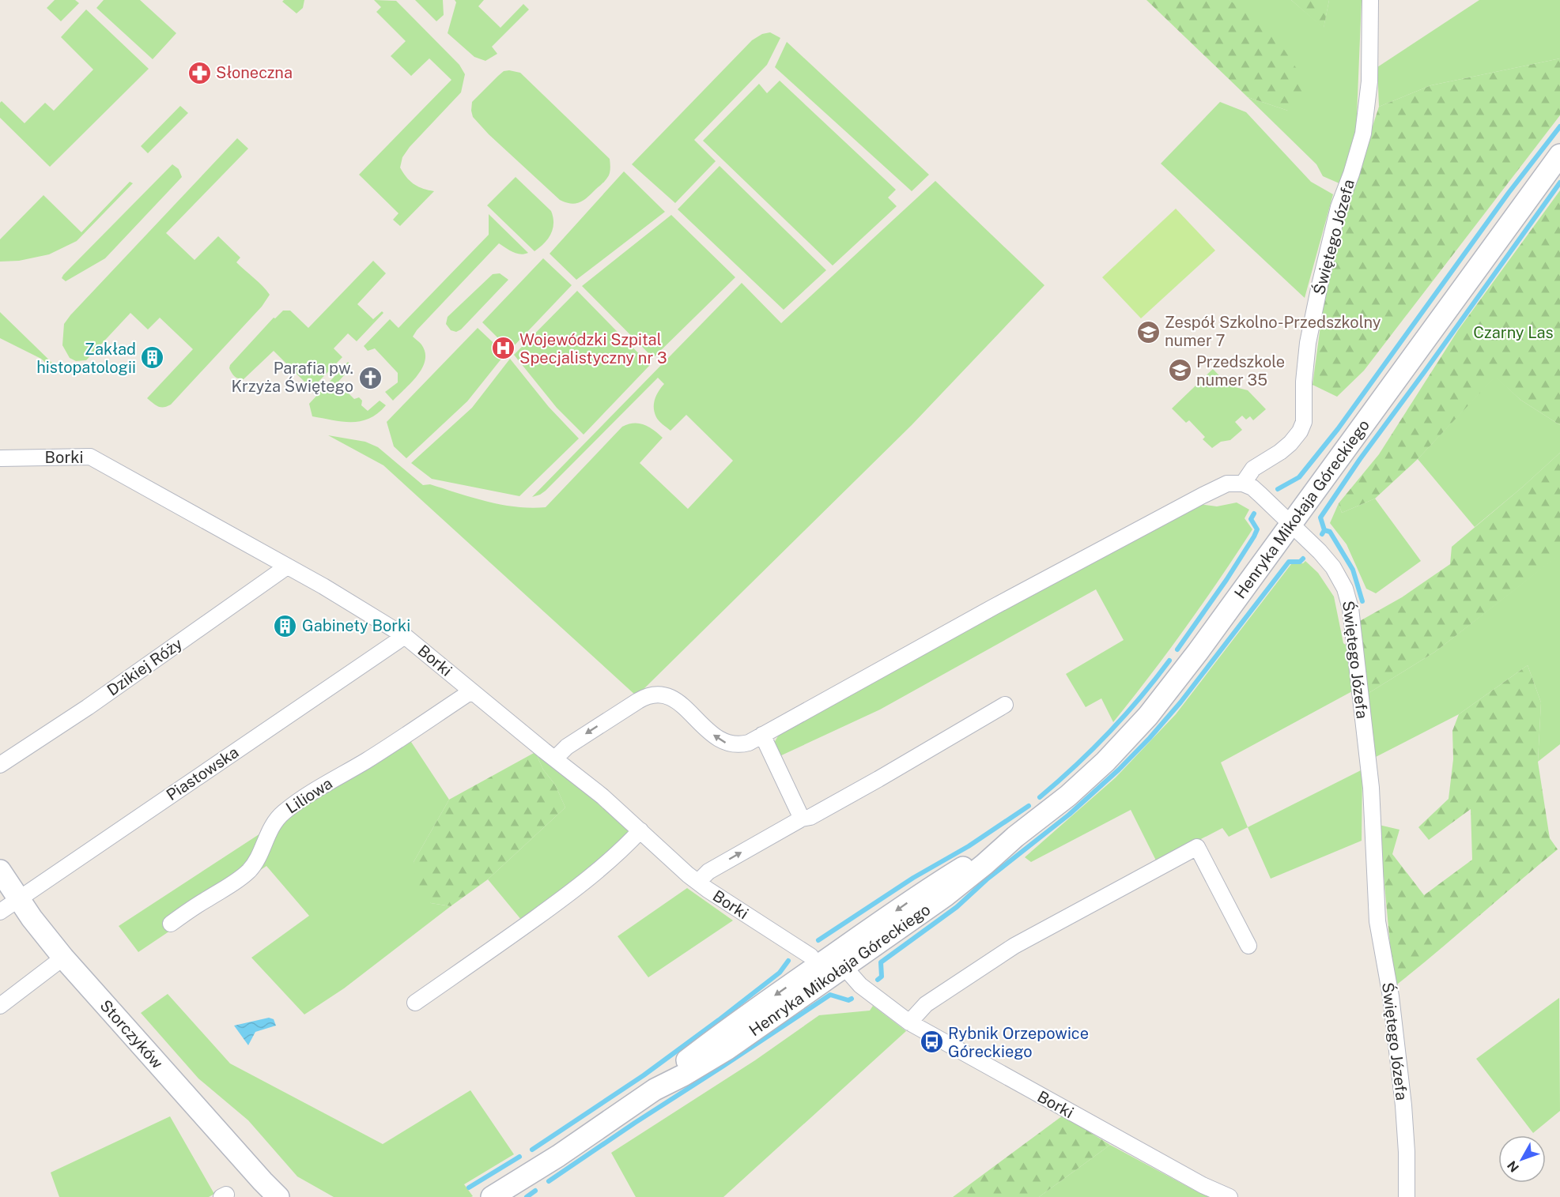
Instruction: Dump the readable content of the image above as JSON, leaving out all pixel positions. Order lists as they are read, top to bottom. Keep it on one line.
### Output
{"streets":{"main road":["Henryka Mikołaja Góreckiego","Storczyków"],"street":["Świętego Józefa","Borki","Dzikiej Róży","Piastowska","Liliowa"]},"crossings":[["Świętego Józefa","Henryka Mikołaja Góreckiego"],["Borki","Henryka Mikołaja Góreckiego"],["Borki","Dzikiej Róży"],["Borki","Piastowska"],["Borki","Liliowa"],["Piastowska","Storczyków"]],"parks":["Czarny Las"],"places":{"pharmacy":["Słoneczna"],"school or university":["Zespół Szkolno-Przedszkolny numer 7","Przedszkole numer 35"],"hospital":["Wojewódzki Szpital Specjalistyczny nr 3"],"building":["Zakład histopatologii","Gabinety Borki"],"church":["Parafia pw. Krzyża Świętego"],"bus stop":["Rybnik Orzepowice Góreckiego"]},"north":"bottom left"}
